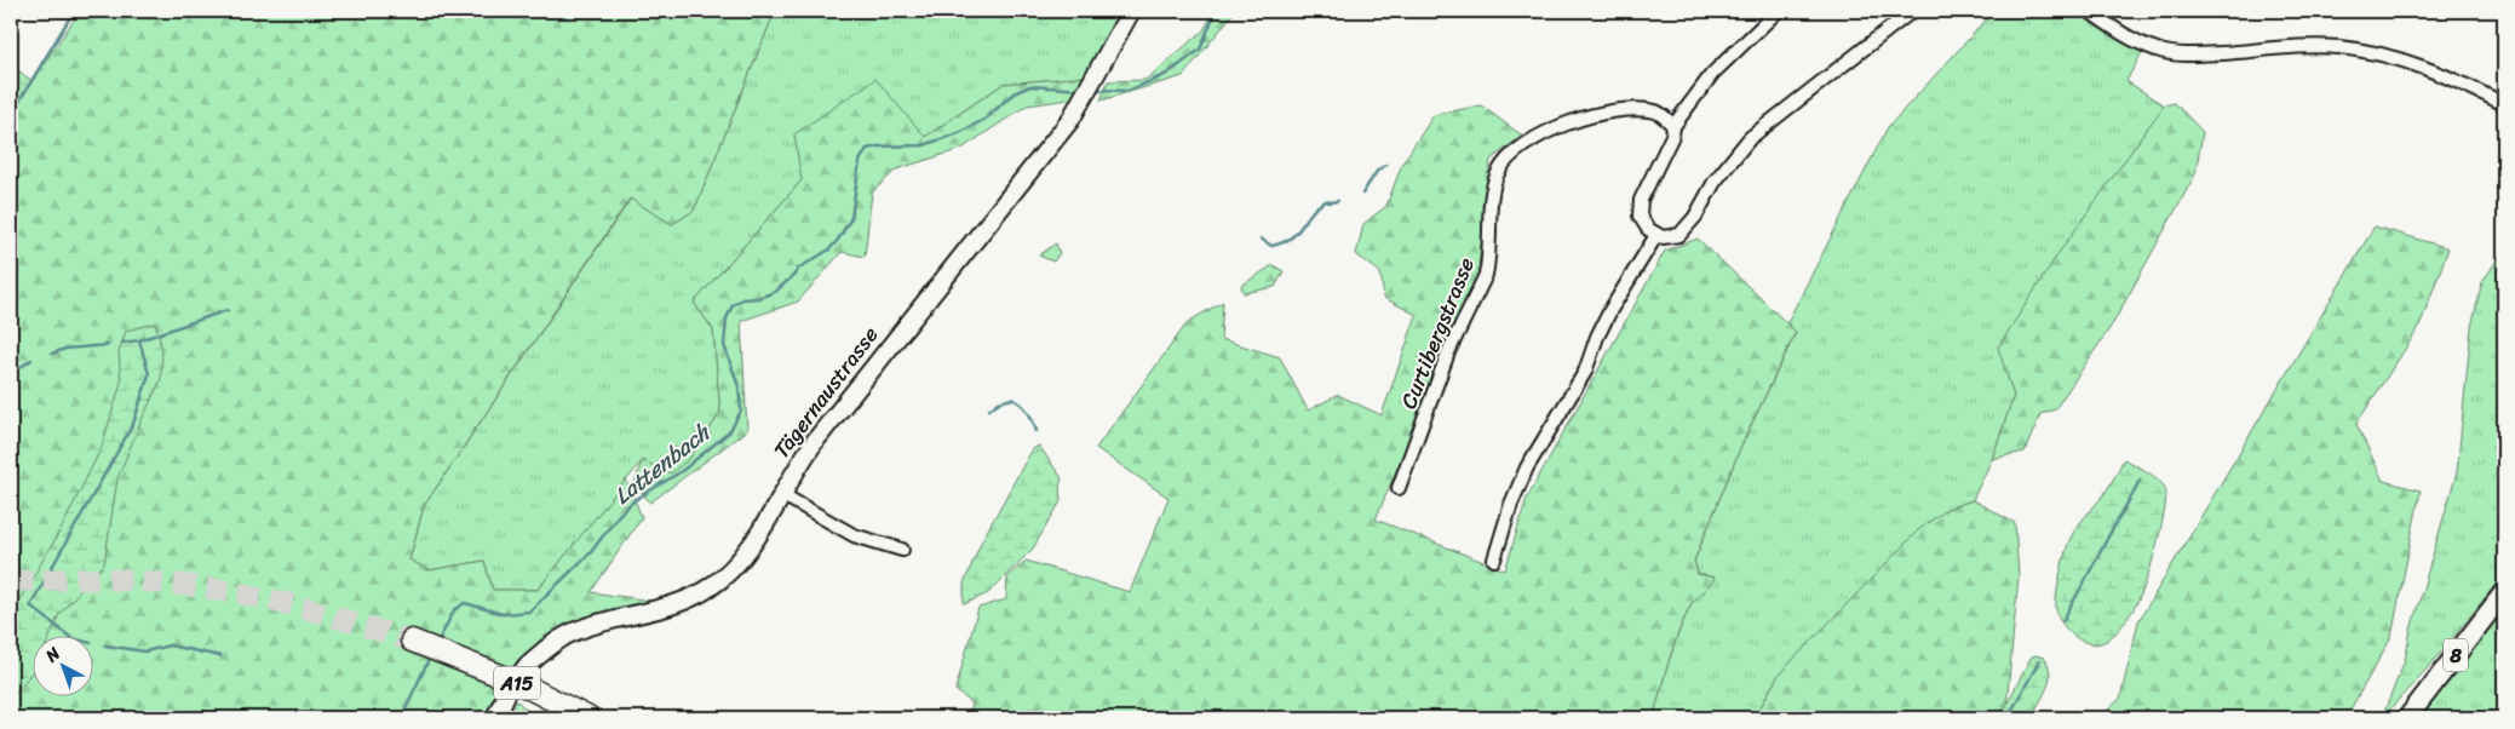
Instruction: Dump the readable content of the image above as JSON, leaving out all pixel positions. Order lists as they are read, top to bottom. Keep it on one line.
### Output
{"streets":{"highway":["A15"],"main road":["8"],"street":["Curtibergstrasse","Tägernaustrasse"]},"water":["Lattenbach"],"north":"top left"}
